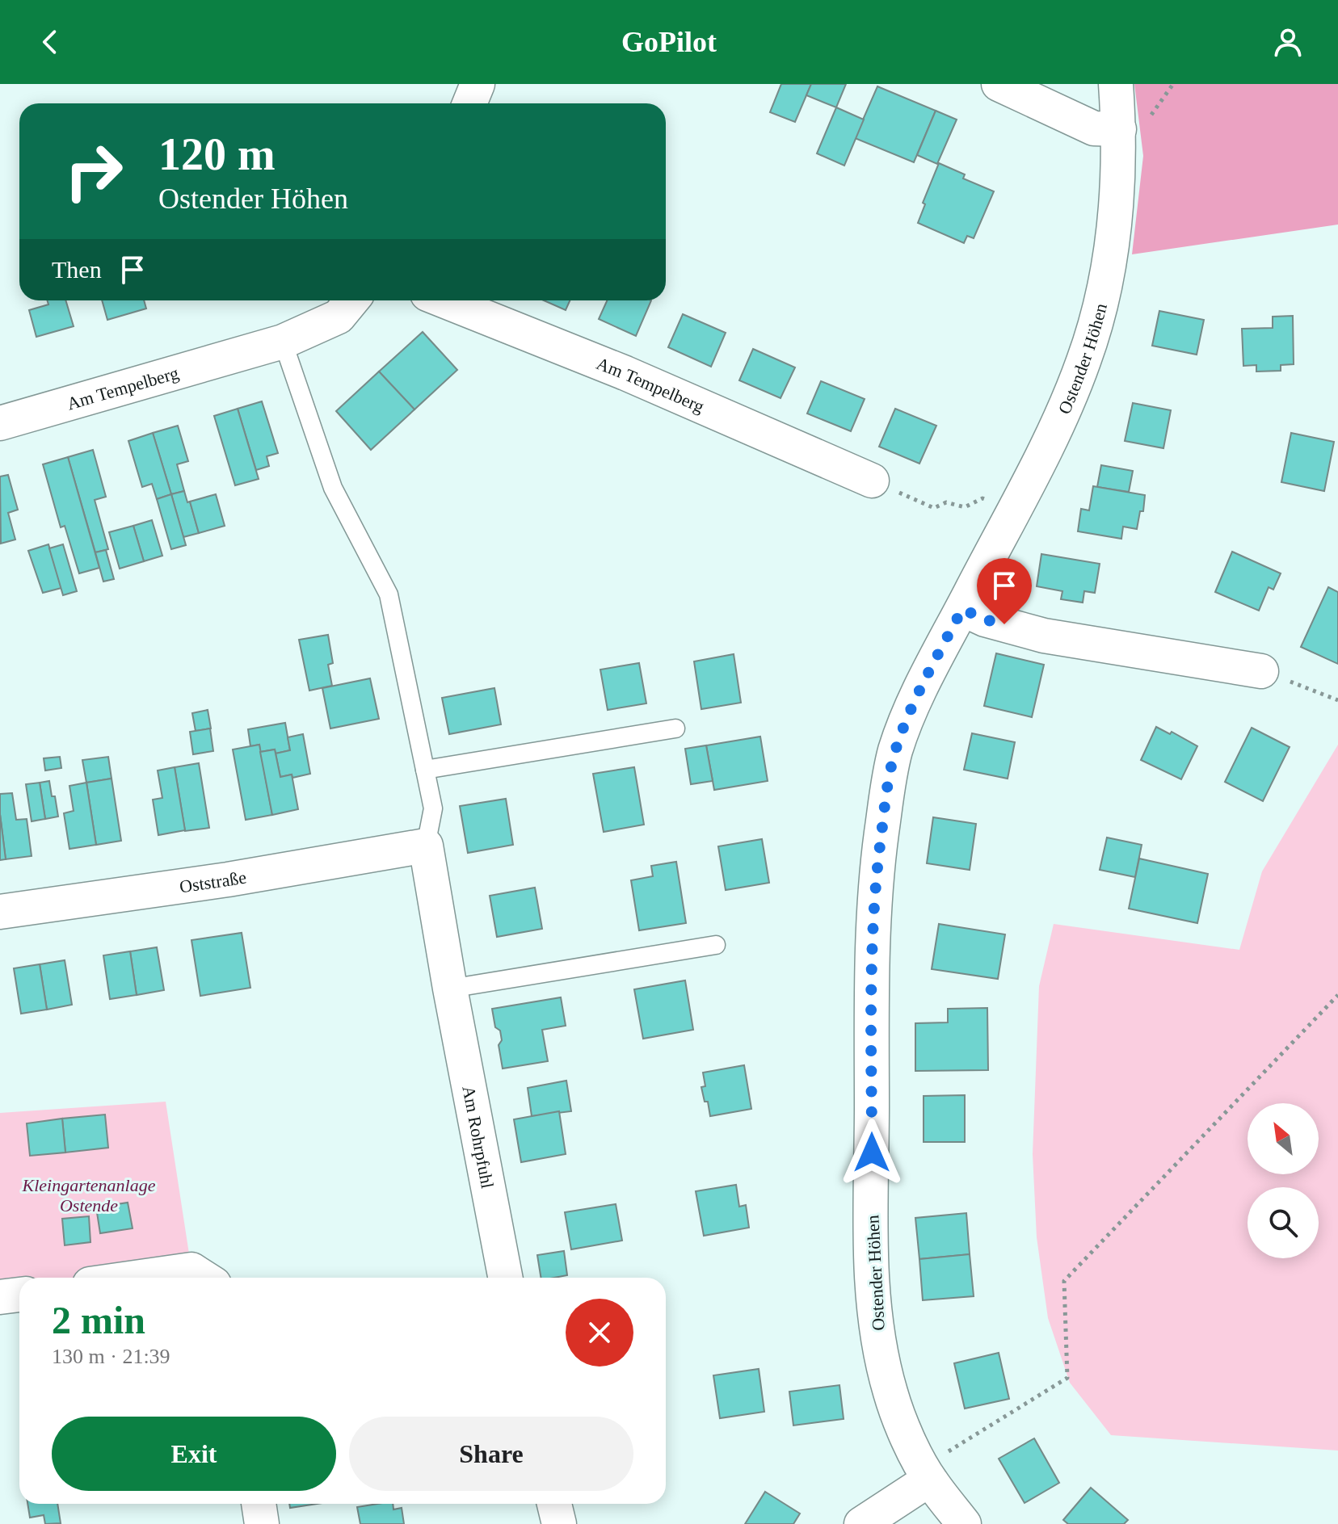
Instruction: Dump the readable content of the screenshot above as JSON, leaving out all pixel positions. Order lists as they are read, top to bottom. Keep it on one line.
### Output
{"streets":{"street":["Ostender Höhen","Am Tempelberg","Oststraße","Am Rohrpfuhl"]},"crossings":[["Oststraße","Am Rohrpfuhl"]],"parks":["Kleingartenanlage Ostende"],"north":"top left","page":{"header":"GoPilot","turn":["120 m","Ostender Höhen"],"then":"Then","heading":["2 min","130 m · 21:39"],"buttons":["Exit","Share"]}}
